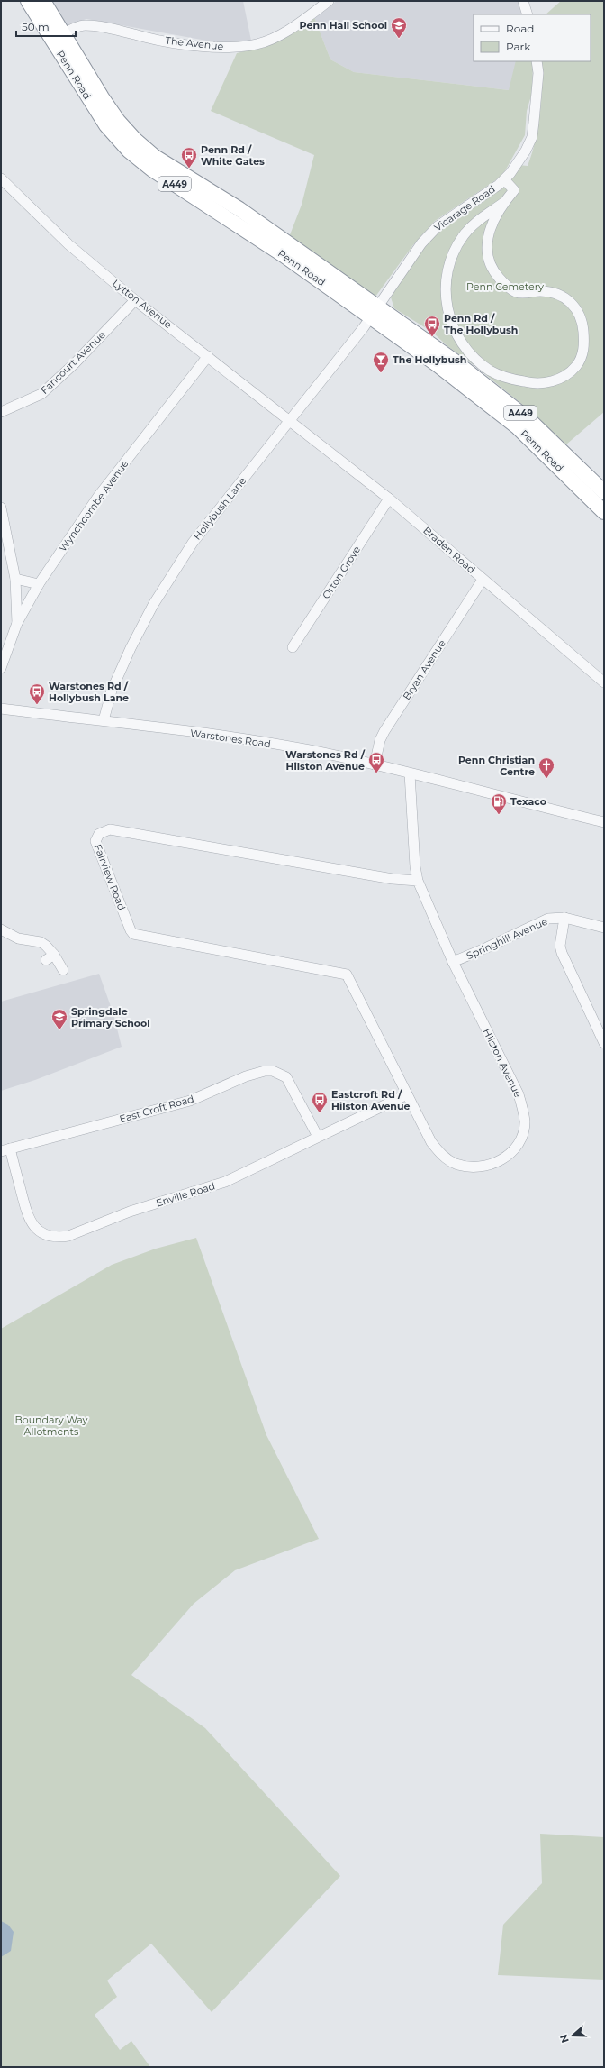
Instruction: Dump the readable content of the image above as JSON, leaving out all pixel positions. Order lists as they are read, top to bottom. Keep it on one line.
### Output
{"streets":{"highway":["Penn Road","A449"],"street":["The Avenue","Vicarage Road","Lytton Avenue","Fancourt Avenue","Wynchcombe Avenue","Hollybush Lane","Braden Road","Orton Grove","Bryan Avenue","Warstones Road","Fairview Road","Springhill Avenue","Hilston Avenue","East Croft Road","Enville Road"]},"crossings":[["The Avenue","Penn Road"],["Penn Road","Vicarage Road"],["Penn Road","Hollybush Lane"],["Vicarage Road","Hollybush Lane"],["Lytton Avenue","Fancourt Avenue"],["Lytton Avenue","Wynchcombe Avenue"],["Lytton Avenue","Hollybush Lane"],["Lytton Avenue","Braden Road"],["Hollybush Lane","Braden Road"],["Hollybush Lane","Warstones Road"],["Braden Road","Orton Grove"],["Braden Road","Bryan Avenue"],["Bryan Avenue","Warstones Road"],["Warstones Road","Hilston Avenue"],["Fairview Road","Hilston Avenue"],["Springhill Avenue","Hilston Avenue"],["Hilston Avenue","Enville Road"],["East Croft Road","Enville Road"]],"parks":["Penn Cemetery","Boundary Way Allotments"],"places":{"school or university":["Penn Hall School","Springdale Primary School"],"bus stop":["Penn Rd / White Gates","Penn Rd / The Hollybush","Warstones Rd / Hollybush Lane","Warstones Rd / Hilston Avenue","Eastcroft Rd / Hilston Avenue"],"bar":["The Hollybush"],"church":["Penn Christian Centre"],"fuel station":["Texaco"]},"legend":["Road","Park"],"scale_bar":"50 m","north":"left"}
